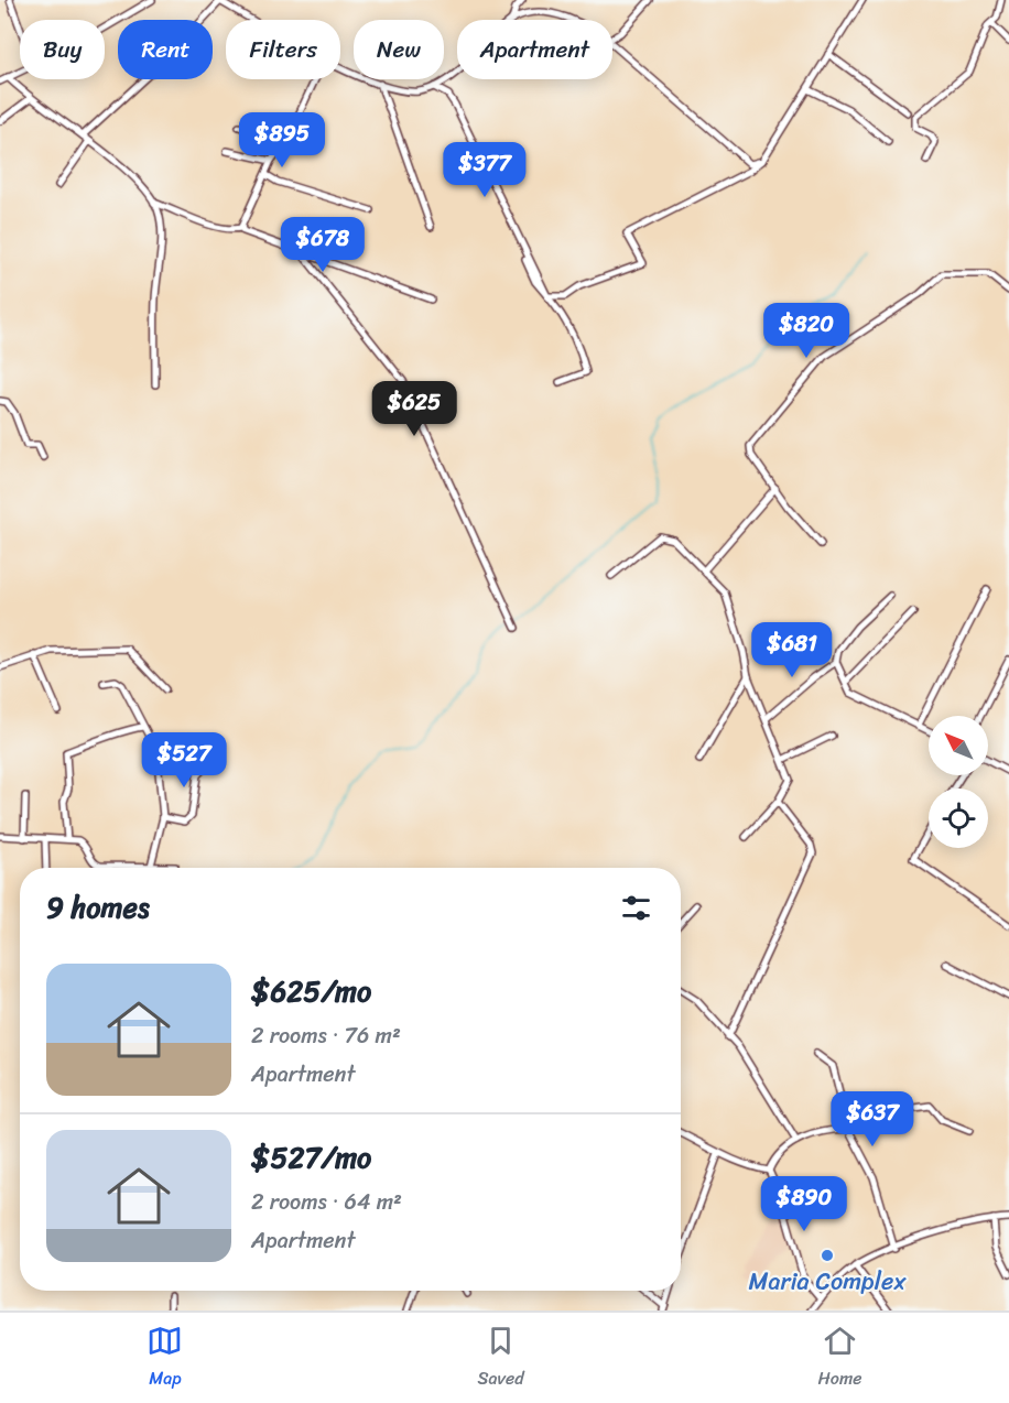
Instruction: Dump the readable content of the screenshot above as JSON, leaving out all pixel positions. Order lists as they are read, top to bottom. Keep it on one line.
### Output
{"places":["Maria Complex"],"north":"top left","page":{"chip":["Buy","Rent","Filters","New","Apartment"],"price":["$895","$377","$678","$820","$625","$681","$527","$637","$890"],"heading":"9 homes","list":[{"name":"$625/mo","note":"2 rooms · 76 m² · Apartment"},{"name":"$527/mo","note":"2 rooms · 64 m² · Apartment"}],"tabs":["Map","Saved","Home"]}}
